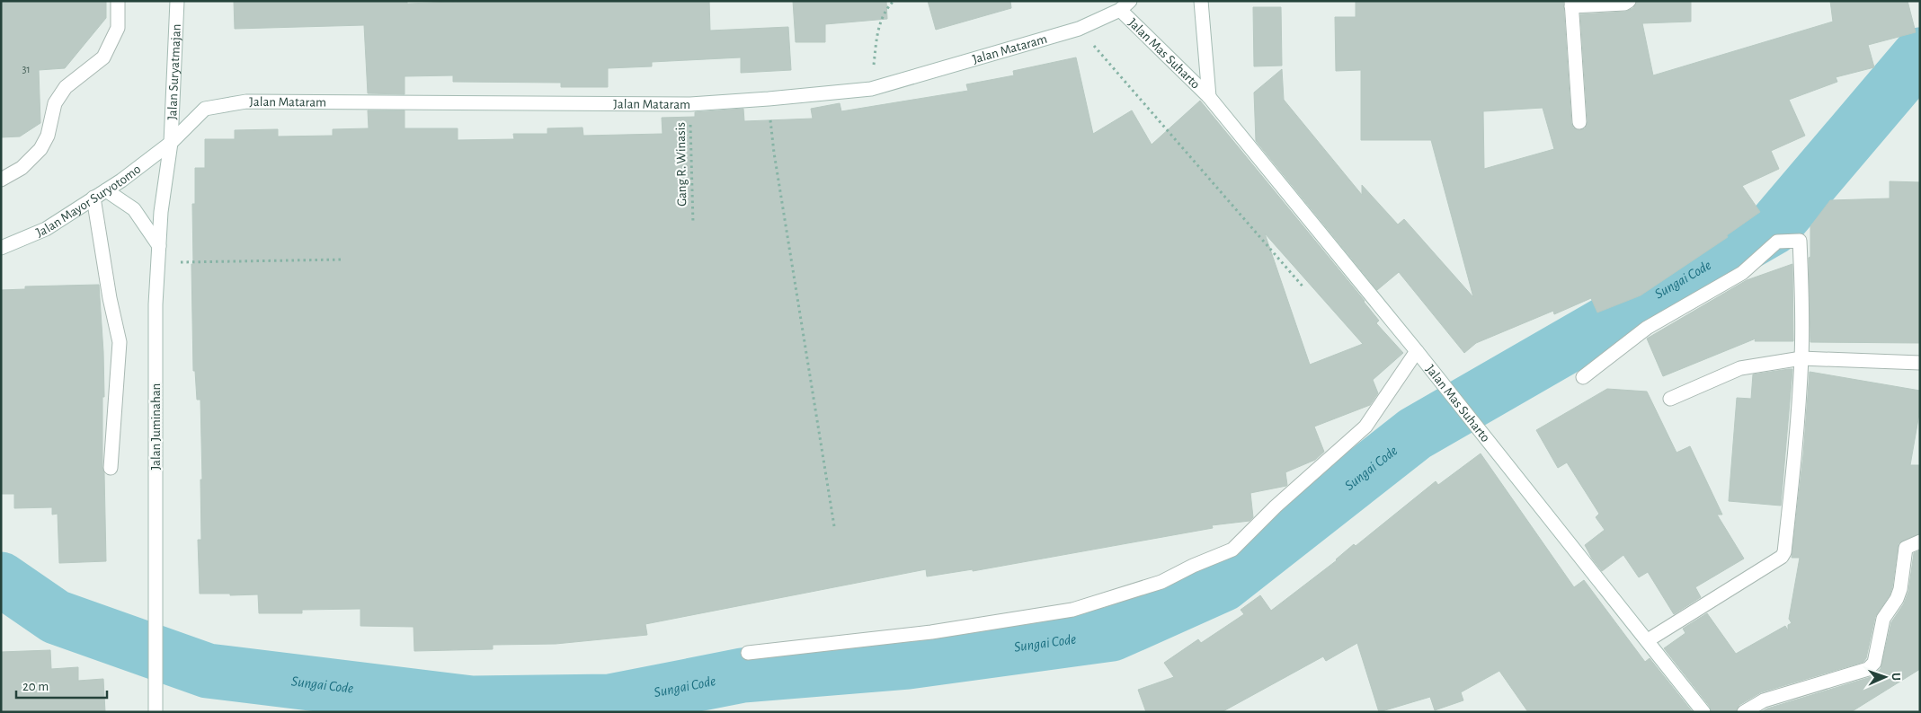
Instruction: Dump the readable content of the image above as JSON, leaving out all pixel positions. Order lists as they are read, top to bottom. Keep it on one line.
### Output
{"streets":{"street":["Jalan Mataram","Jalan Mas Suharto","Jalan Suryatmajan","Jalan Mayor Suryotomo","Jalan Juminahan"],"path":["Gang R. Winasis"]},"crossings":[["Jalan Mataram","Jalan Mas Suharto"],["Jalan Mataram","Jalan Suryatmajan"],["Jalan Mataram","Gang R. Winasis"],["Jalan Mataram","Jalan Mayor Suryotomo"],["Jalan Mataram","Jalan Juminahan"],["Jalan Suryatmajan","Jalan Mayor Suryotomo"],["Jalan Suryatmajan","Jalan Juminahan"],["Jalan Mayor Suryotomo","Jalan Juminahan"]],"water":["Sungai Code"],"house_numbers":["31"],"scale_bar":"20 m","north":"right"}
